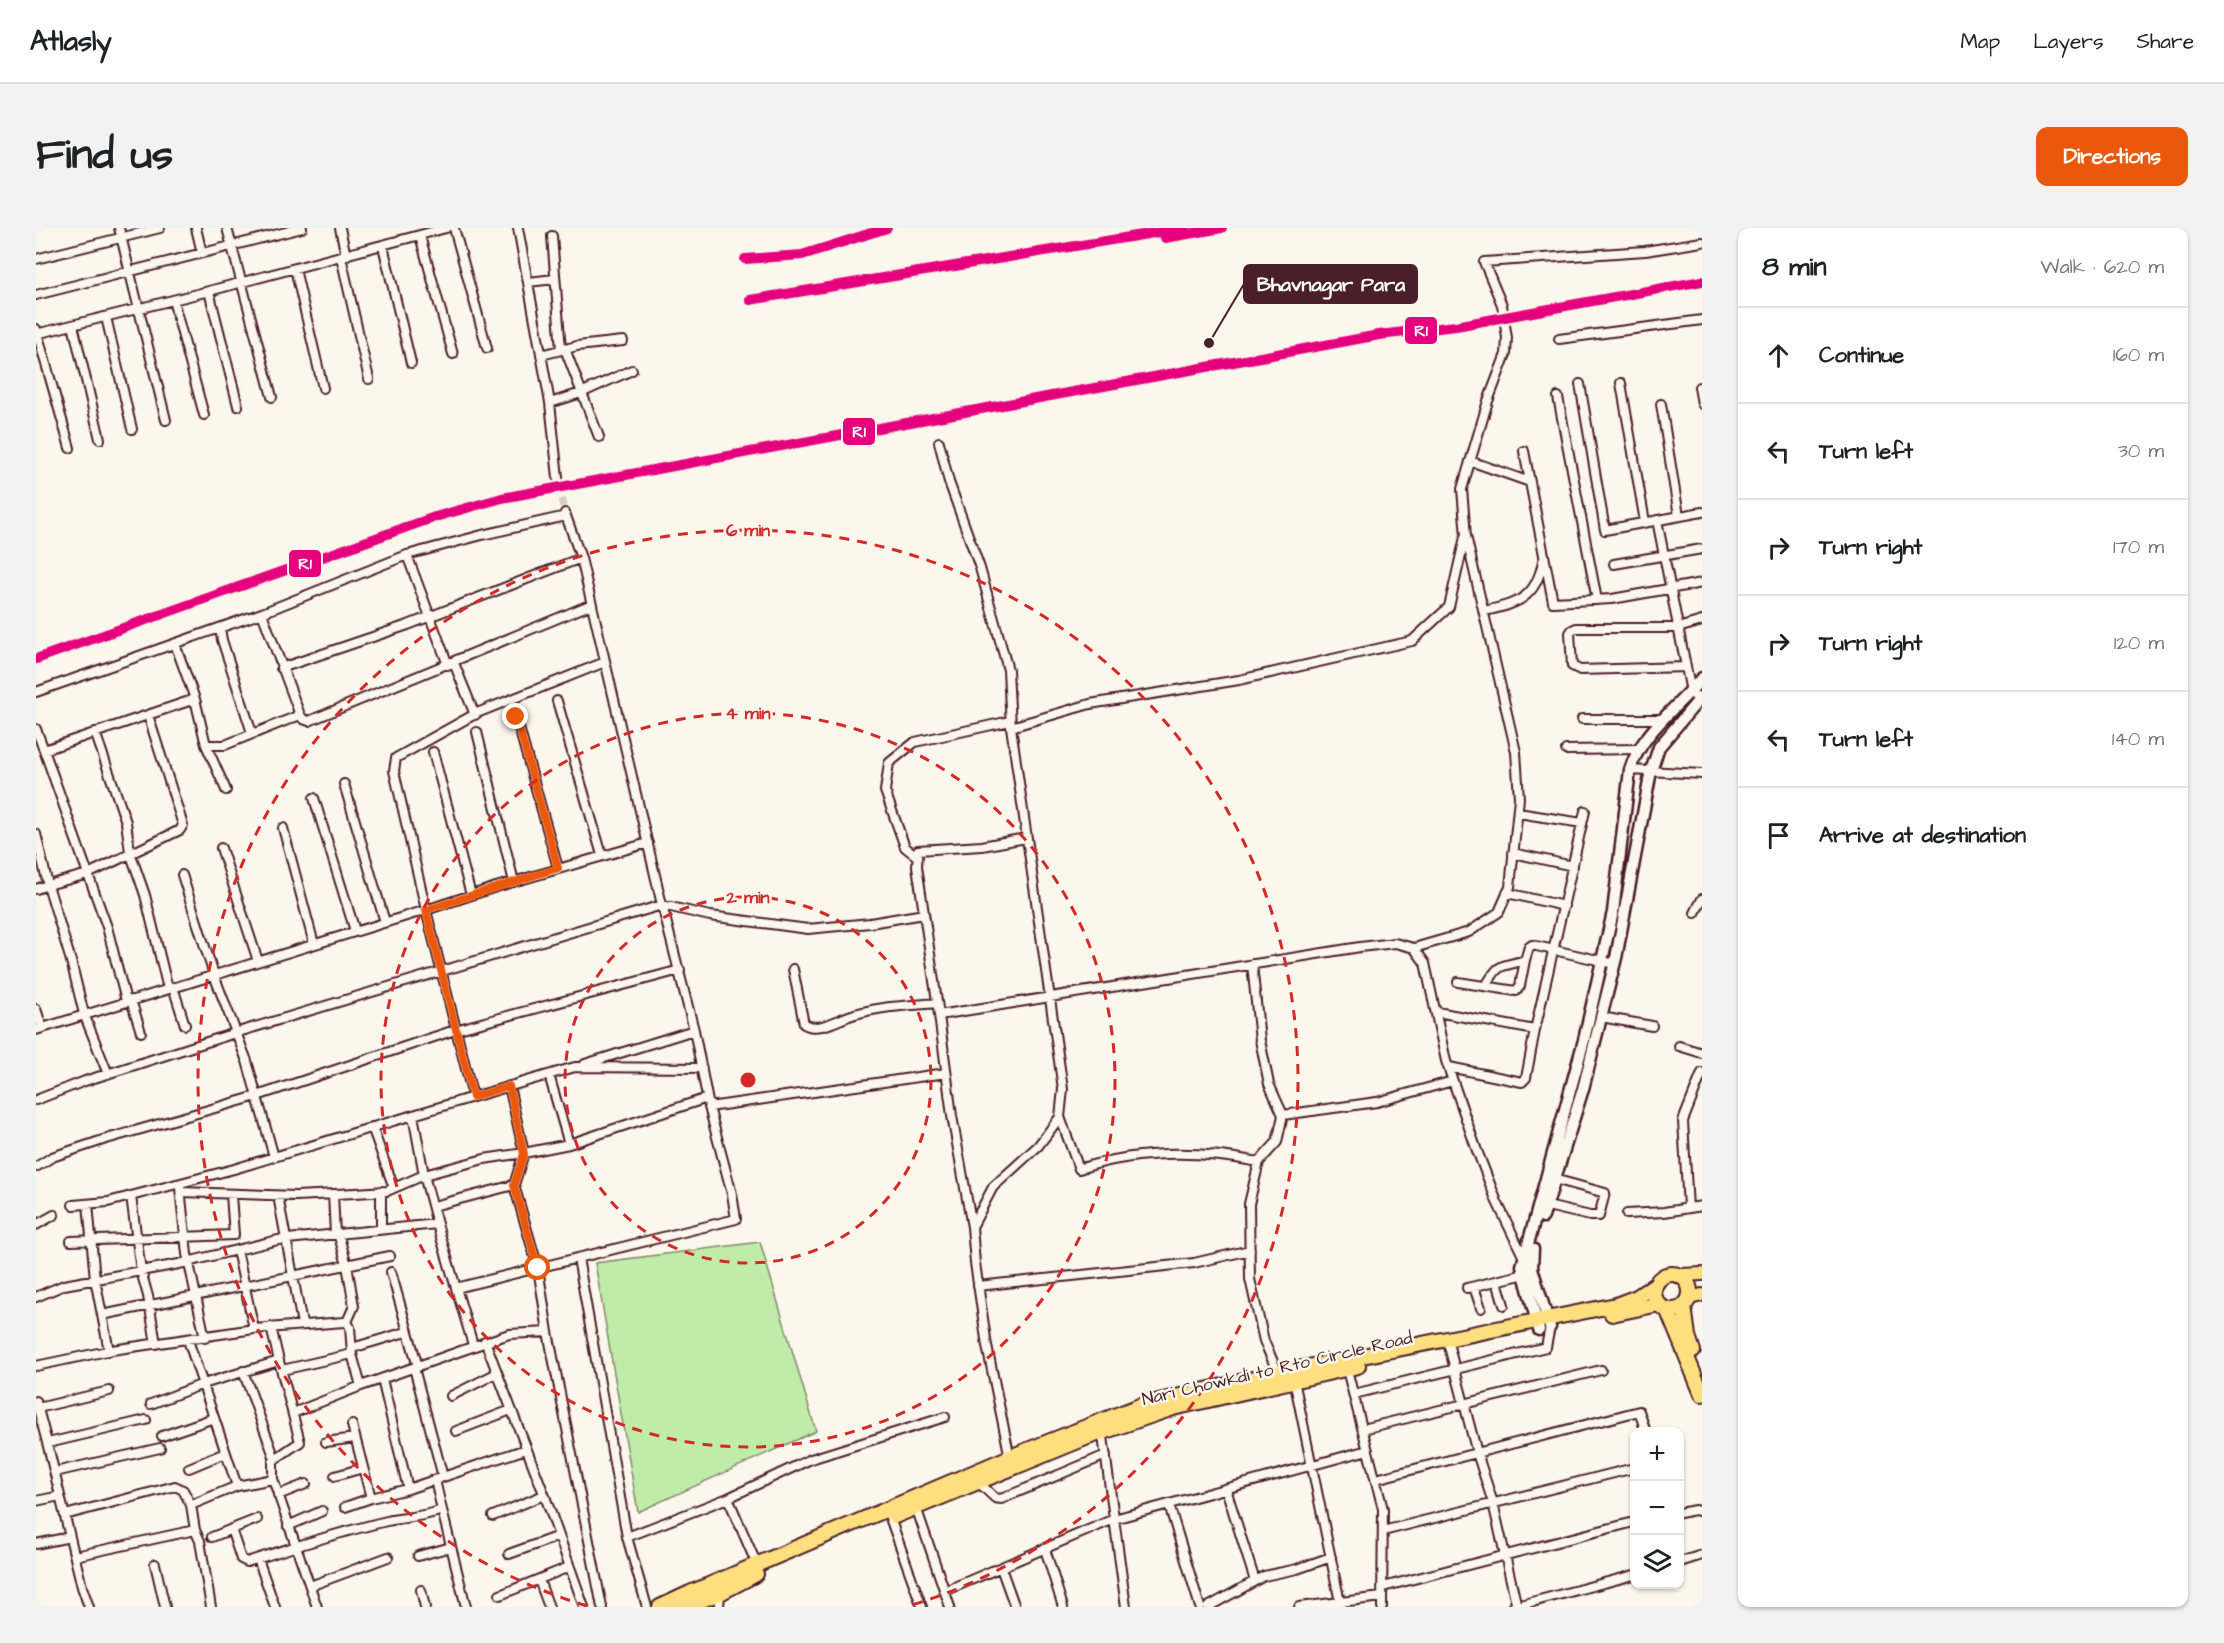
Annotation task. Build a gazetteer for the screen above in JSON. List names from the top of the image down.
{
  "streets": {
    "highway": ["Nari Chowkdi to Rto Circle Road"]
  },
  "places": ["Bhavnagar Para"],
  "lines": ["transit line R1"],
  "page": {
    "header": "Atlasly",
    "nav": ["Map", "Layers", "Share"],
    "title": "Find us",
    "buttons": "Directions",
    "heading": ["8 min", "Walk · 620 m"],
    "list": [
      ["Continue", "160 m"],
      ["Turn left", "30 m"],
      ["Turn right", "170 m"],
      ["Turn right", "120 m"],
      ["Turn left", "140 m"],
      "Arrive at destination"
    ],
    "map_buttons": ["+", "−"]
  },
  "rings": ["6 min", "4 min", "2 min"]
}
